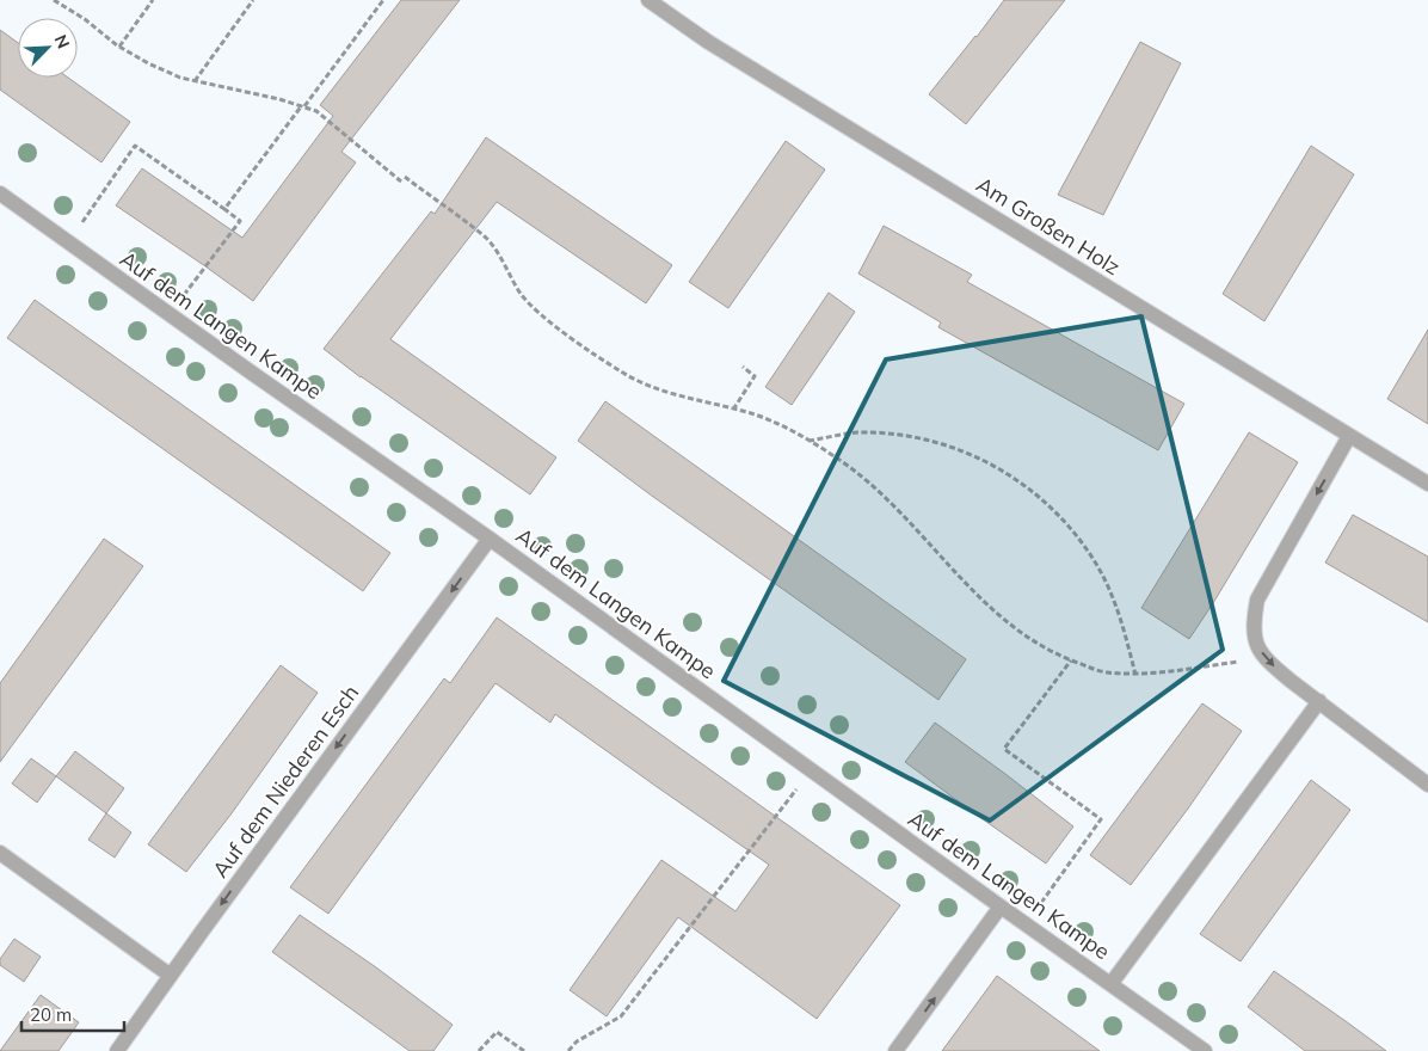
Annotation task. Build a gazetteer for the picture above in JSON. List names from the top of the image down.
{
  "streets": {
    "street": ["Am Großen Holz", "Auf dem Langen Kampe", "Auf dem Niederen Esch"]
  },
  "crossings": [
    ["Auf dem Langen Kampe", "Auf dem Niederen Esch"]
  ],
  "one_way": ["Auf dem Niederen Esch"],
  "scale_bar": "20 m",
  "north": "top right"
}
